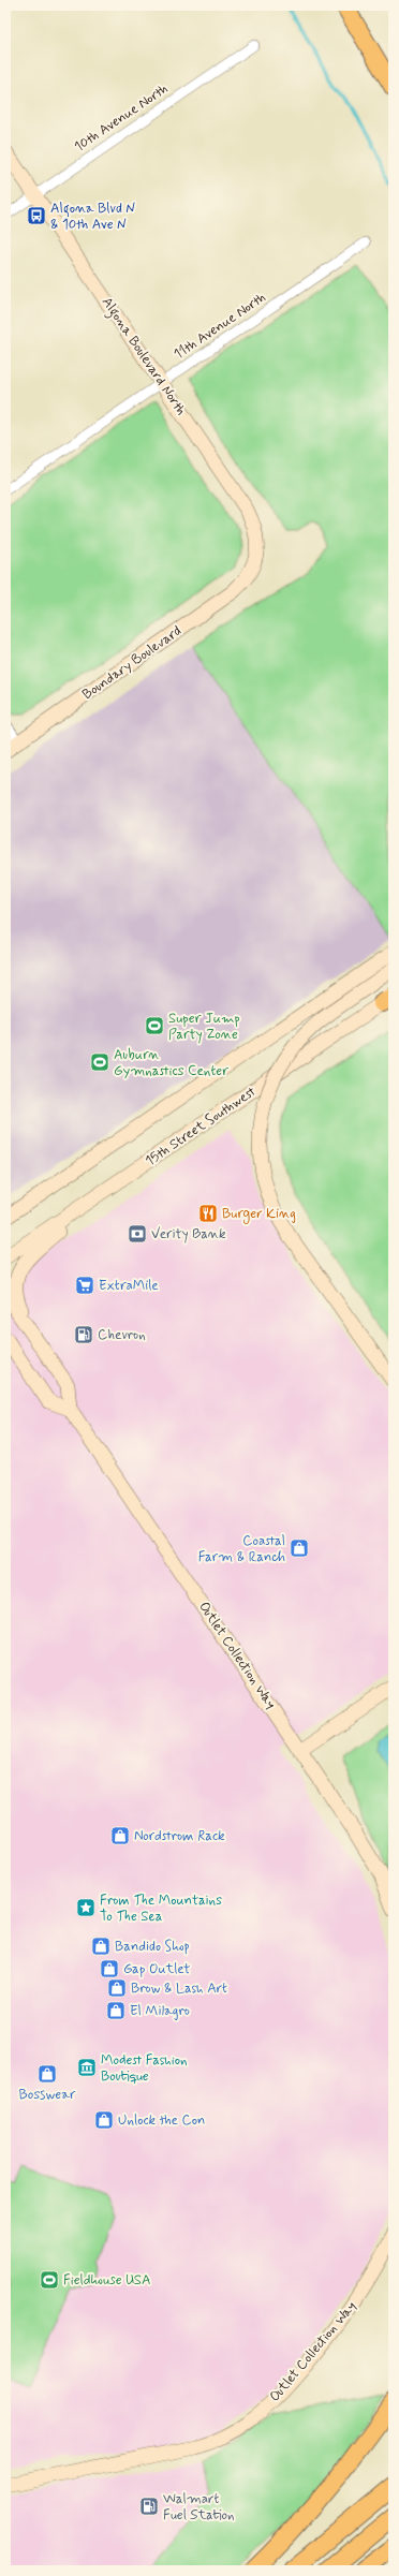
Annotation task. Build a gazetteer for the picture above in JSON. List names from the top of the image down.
{
  "streets": {
    "street": [
      "10th Avenue North",
      "11th Avenue North",
      "Algona Boulevard North",
      "Boundary Boulevard",
      "15th Street Southwest",
      "Outlet Collection Way"
    ]
  },
  "crossings": [
    ["10th Avenue North", "Algona Boulevard North"],
    ["11th Avenue North", "Algona Boulevard North"],
    ["Algona Boulevard North", "Boundary Boulevard"]
  ],
  "places": {
    "bus stop": ["Algona Blvd N & 10th Ave N"],
    "sports": ["Super Jump Party Zone", "Auburn Gymnastics Center", "Fieldhouse USA"],
    "restaurant": ["Burger King"],
    "bank": ["Verity Bank"],
    "supermarket": ["ExtraMile"],
    "fuel station": ["Chevron", "Walmart Fuel Station"],
    "shop": [
      "Coastal Farm & Ranch",
      "Nordstrom Rack",
      "Bandido Shop",
      "Gap Outlet",
      "Brow & Lash Art",
      "El Milagro",
      "Bosswear",
      "Unlock the Con"
    ],
    "place": ["From The Mountains To The Sea"],
    "museum": ["Modest Fashion Boutique"]
  }
}
